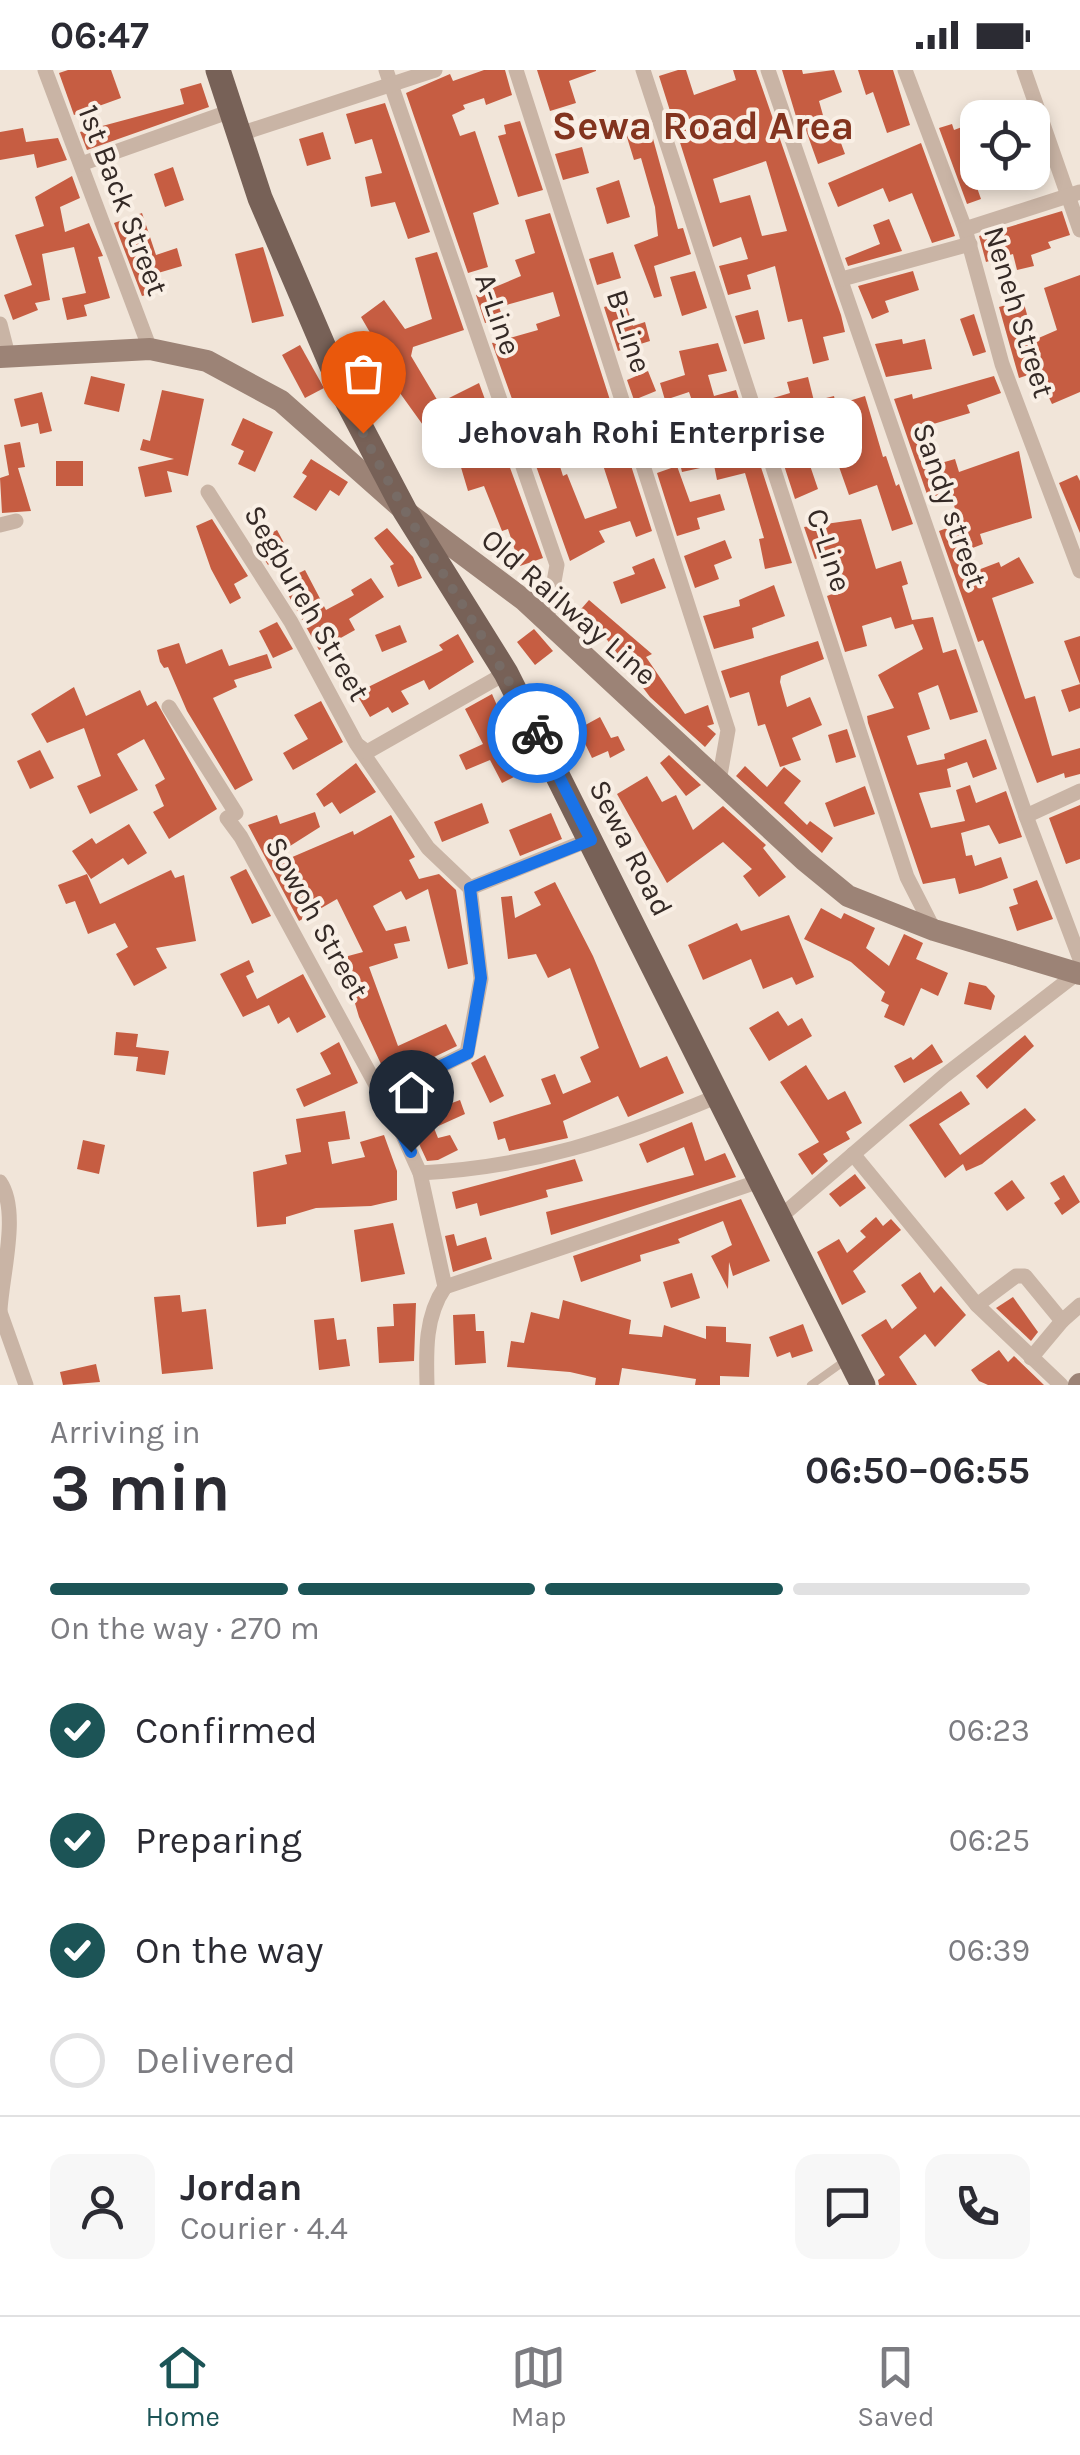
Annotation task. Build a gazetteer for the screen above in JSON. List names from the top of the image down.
{
  "streets": {
    "main road": ["Sewa Road"],
    "street": [
      "1st Back Street",
      "Neneh Street",
      "A-Line",
      "B-Line",
      "Sandy street",
      "C-Line",
      "Segbureh Street",
      "Old Railway Line",
      "Sowoh Street"
    ]
  },
  "crossings": [
    ["1st Back Street", "Old Railway Line"],
    ["A-Line", "Old Railway Line"],
    ["B-Line", "Old Railway Line"],
    ["Sandy street", "Old Railway Line"],
    ["C-Line", "Old Railway Line"],
    ["Old Railway Line", "Sewa Road"]
  ],
  "districts": ["Sewa Road Area"],
  "places": ["Jehovah Rohi Enterprise"],
  "page": {
    "status": "06:47",
    "bubble": "Jehovah Rohi Enterprise",
    "heading": ["3 min", "Arriving in", "06:50–06:55"],
    "panel": ["Jordan", "Courier · 4.4"],
    "bar": "On the way · 270 m",
    "list": [
      ["Confirmed", "06:23"],
      ["Preparing", "06:25"],
      ["On the way", "06:39"],
      "Delivered"
    ],
    "tabs": ["Home", "Map", "Saved"]
  }
}
